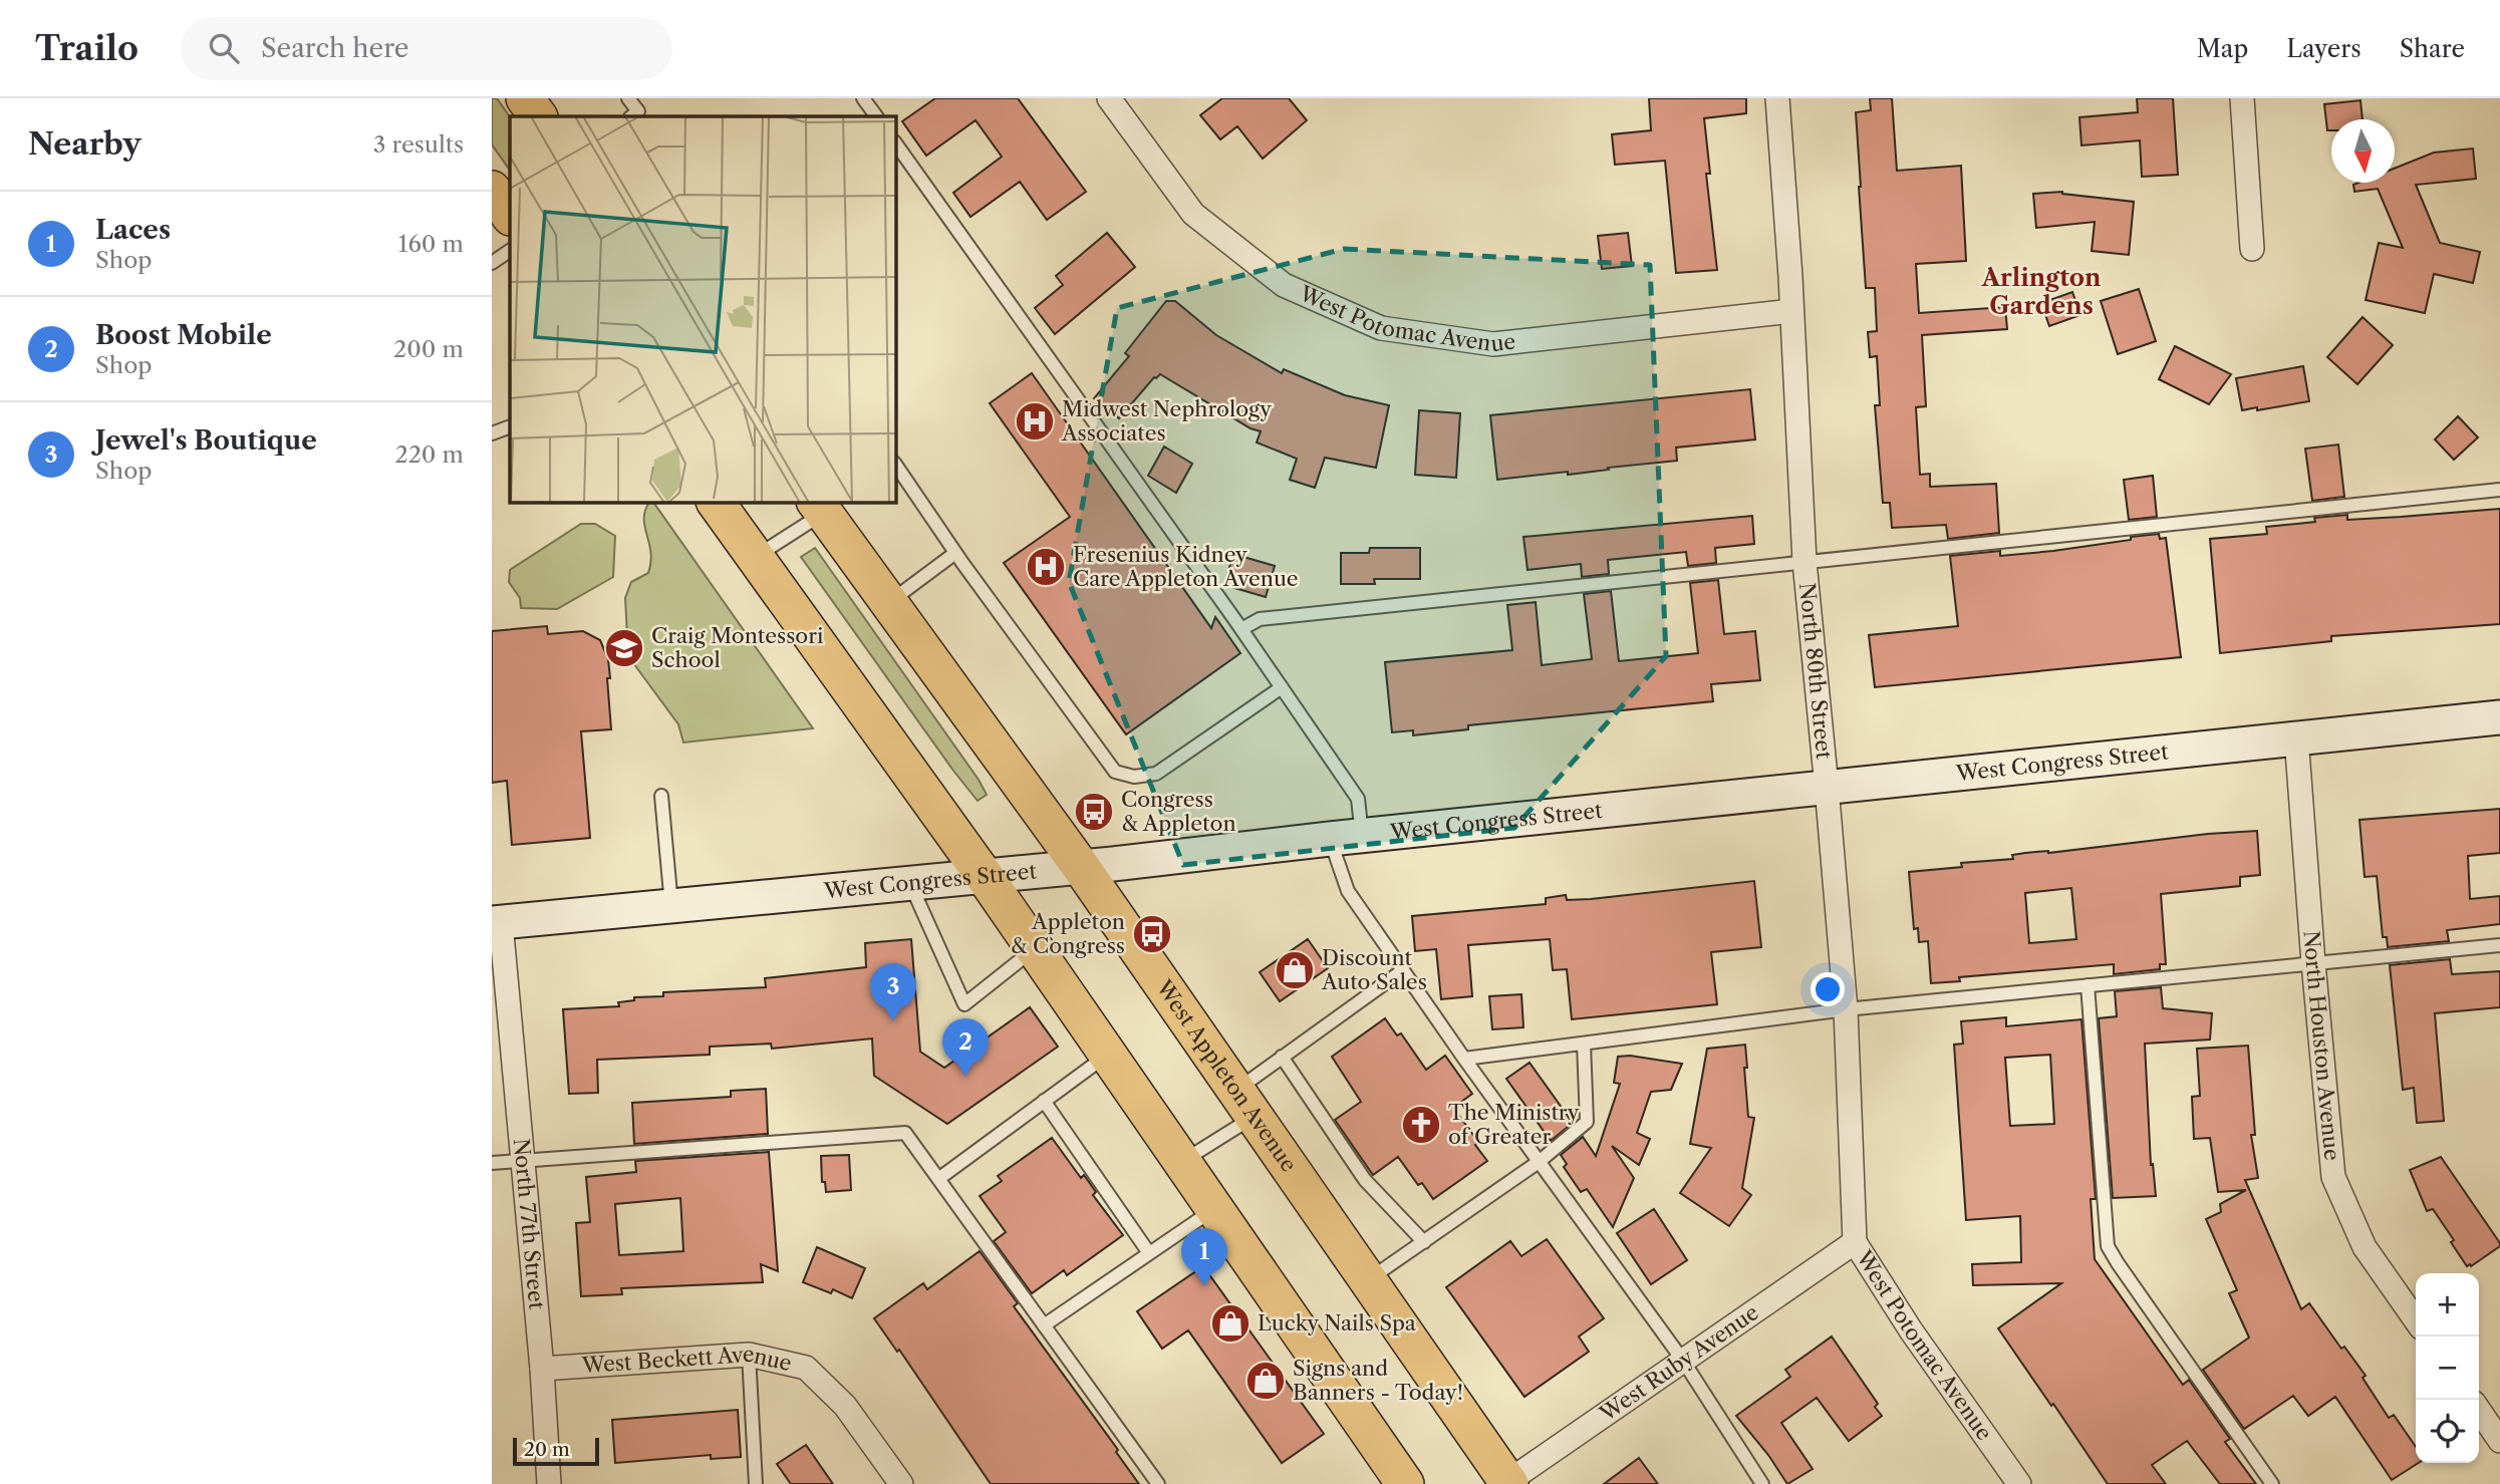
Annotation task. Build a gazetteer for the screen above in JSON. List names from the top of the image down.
{
  "streets": {
    "main road": ["West Appleton Avenue"],
    "street": [
      "West Potomac Avenue",
      "North 80th Street",
      "West Congress Street",
      "North Houston Avenue",
      "North 77th Street",
      "West Ruby Avenue",
      "West Beckett Avenue"
    ]
  },
  "crossings": [
    ["West Potomac Avenue", "North 80th Street"],
    ["West Potomac Avenue", "West Ruby Avenue"],
    ["North 80th Street", "West Congress Street"],
    ["North 80th Street", "West Ruby Avenue"],
    ["West Congress Street", "North Houston Avenue"],
    ["West Congress Street", "West Appleton Avenue"],
    ["West Congress Street", "North 77th Street"],
    ["West Appleton Avenue", "West Ruby Avenue"],
    ["North 77th Street", "West Beckett Avenue"]
  ],
  "districts": ["Arlington Gardens"],
  "places": {
    "hospital": ["Midwest Nephrology Associates", "Fresenius Kidney Care Appleton Avenue"],
    "school or university": ["Craig Montessori School"],
    "bus stop": ["Congress & Appleton", "Appleton & Congress"],
    "shop": ["Discount Auto Sales", "Lucky Nails Spa", "Signs and Banners - Today!"],
    "church": ["The Ministry of Greater"]
  },
  "scale_bar": "20 m",
  "north": "bottom",
  "page": {
    "header": "Trailo",
    "search": "Search here",
    "nav": ["Map", "Layers", "Share"],
    "heading": ["Nearby", "3 results"],
    "list": [
      {
        "mark": "1",
        "name": "Laces",
        "note": "Shop",
        "value": "160 m"
      },
      {
        "mark": "2",
        "name": "Boost Mobile",
        "note": "Shop",
        "value": "200 m"
      },
      {
        "mark": "3",
        "name": "Jewel's Boutique",
        "note": "Shop",
        "value": "220 m"
      }
    ],
    "pins": ["3", "2", "1"],
    "map_buttons": ["+", "−"],
    "scale": "20 m"
  }
}
